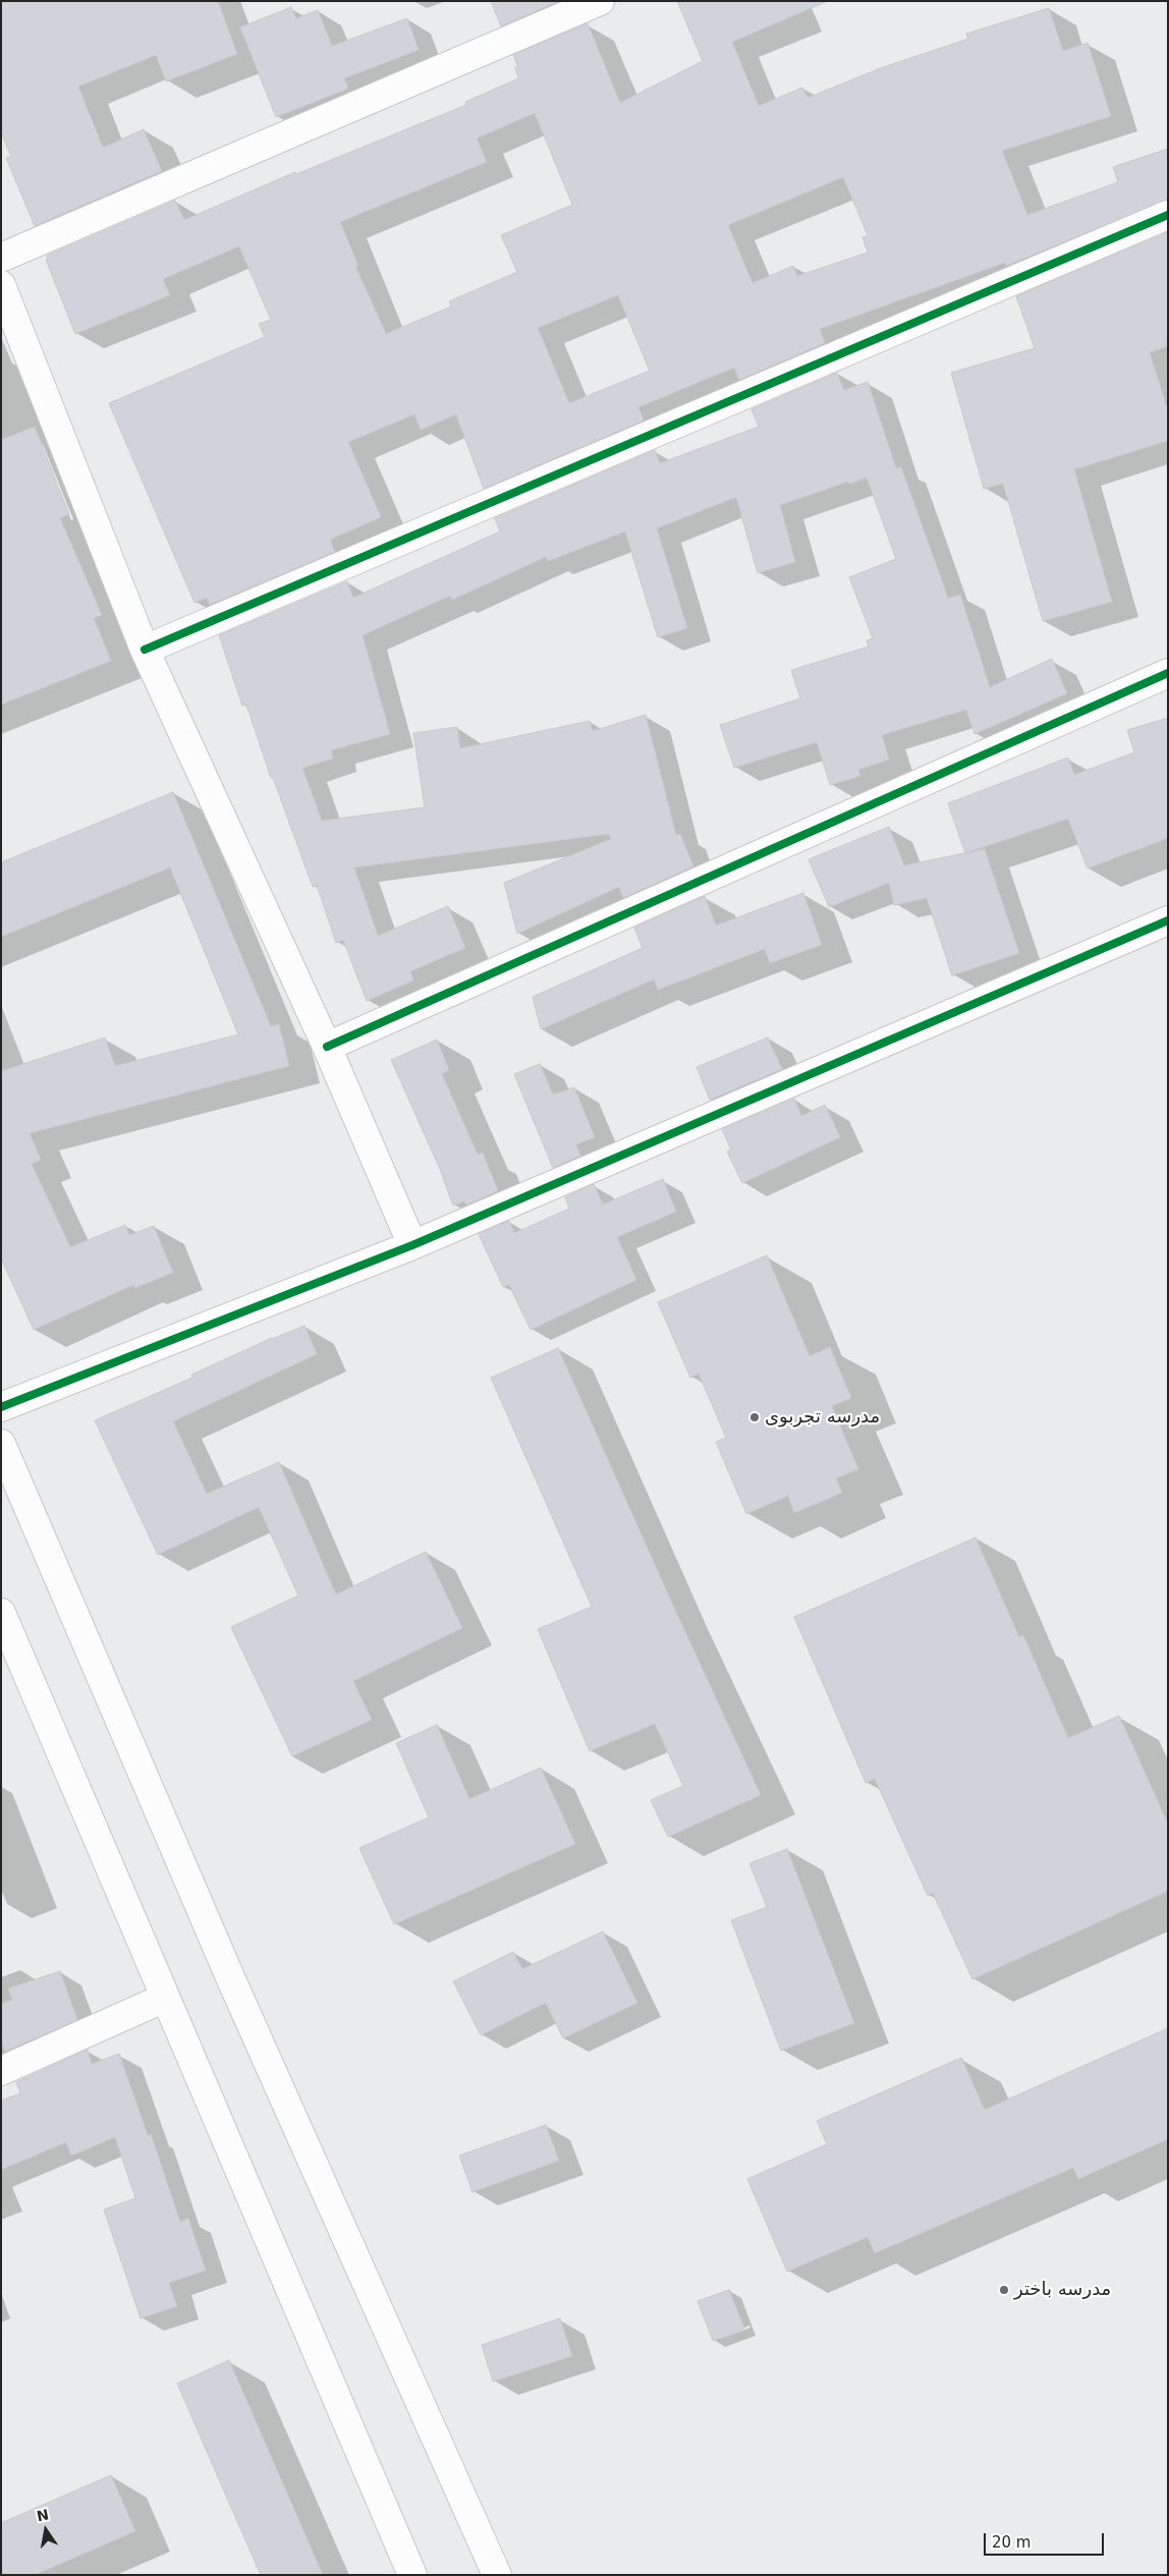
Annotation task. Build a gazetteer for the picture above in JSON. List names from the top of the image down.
{
  "places": ["مدرسه تجربوى", "مدرسه باختر"],
  "scale_bar": "20 m",
  "north": "top"
}
